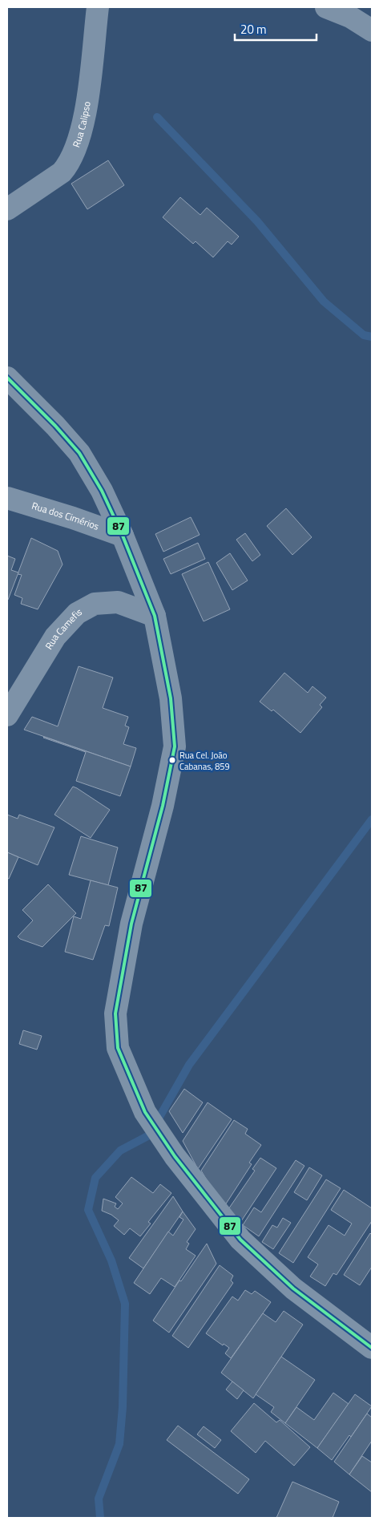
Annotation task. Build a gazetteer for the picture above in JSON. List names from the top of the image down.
{
  "streets": {
    "street": ["Rua Calipso", "Rua dos Cimérios", "Rua Camefis"]
  },
  "places": ["Rua Cel. João Cabanas, 859"],
  "lines": ["transit line 87"],
  "scale_bar": "20 m"
}
